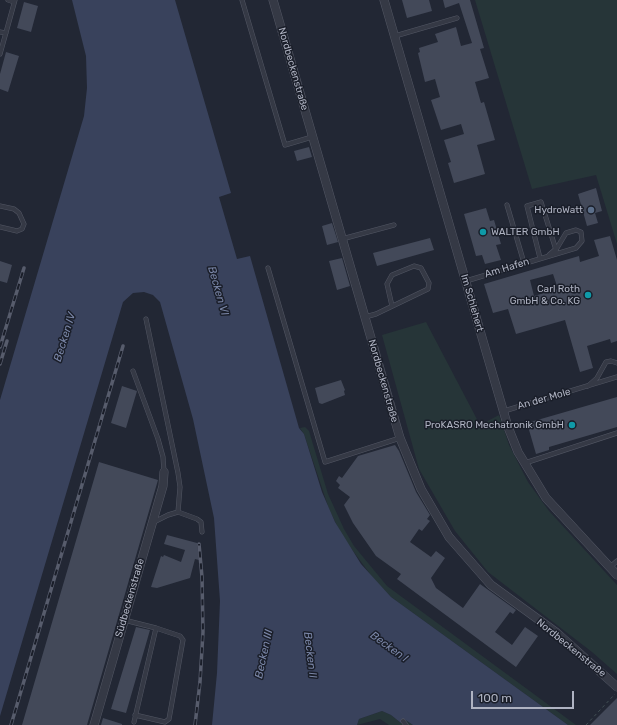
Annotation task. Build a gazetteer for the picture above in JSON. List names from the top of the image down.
{
  "streets": {
    "street": ["Nordbeckenstraße", "Im Schlehert", "Südbeckenstraße"],
    "lane": ["Am Hafen", "An der Mole"]
  },
  "crossings": [
    ["Am Hafen", "Im Schlehert"],
    ["Im Schlehert", "An der Mole"]
  ],
  "water": [
    "Becken VI",
    "Becken IV",
    "Becken I",
    "Becken III",
    "Becken II"
  ],
  "places": [
    "HydroWatt",
    "WALTER GmbH",
    "Carl Roth GmbH & Co. KG",
    "ProKASRO Mechatronik GmbH"
  ],
  "scale_bar": "100 m"
}
